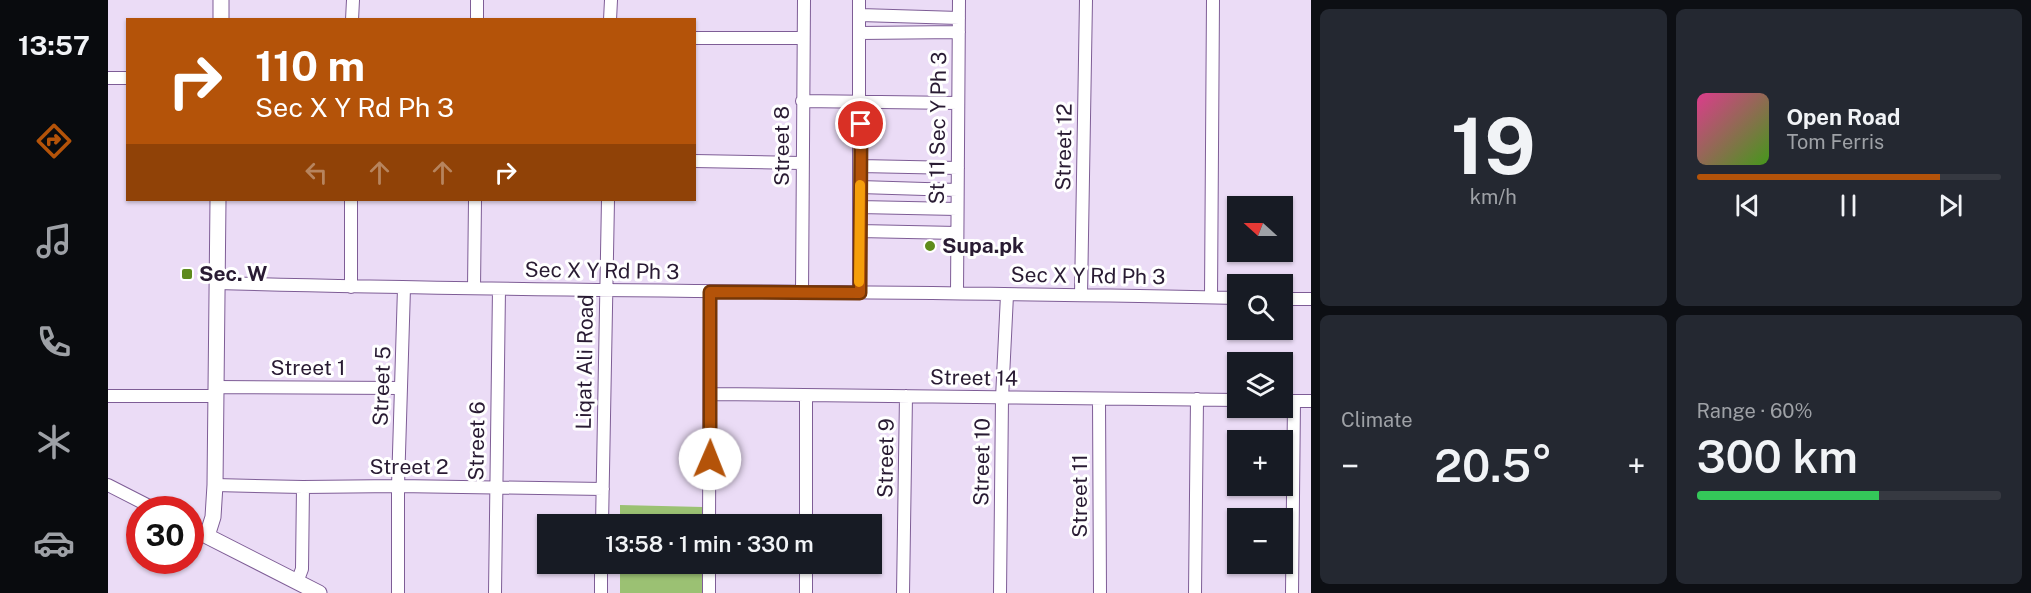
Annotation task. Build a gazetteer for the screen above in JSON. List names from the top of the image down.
{
  "streets": {
    "street": [
      "St 11 Sec Y Ph 3",
      "Street 8",
      "Street 12",
      "Sec X Y Rd Ph 3",
      "Liqat Ali Road",
      "Street 1",
      "Street 14",
      "Street 5",
      "Street 6",
      "Street 9",
      "Street 10",
      "Street 2",
      "Street 11"
    ]
  },
  "crossings": [
    ["St 11 Sec Y Ph 3", "Sec X Y Rd Ph 3"],
    ["Street 8", "Sec X Y Rd Ph 3"],
    ["Street 12", "Sec X Y Rd Ph 3"],
    ["Sec X Y Rd Ph 3", "Liqat Ali Road"],
    ["Sec X Y Rd Ph 3", "Street 5"],
    ["Sec X Y Rd Ph 3", "Street 6"],
    ["Sec X Y Rd Ph 3", "Street 10"],
    ["Liqat Ali Road", "Street 2"],
    ["Street 1", "Street 5"],
    ["Street 14", "Street 9"],
    ["Street 14", "Street 10"],
    ["Street 14", "Street 11"],
    ["Street 5", "Street 2"],
    ["Street 6", "Street 2"]
  ],
  "places": {
    "other": ["Supa.pk"],
    "transit": ["Sec. W"]
  },
  "north": "left",
  "page": {
    "tabs": "13:57",
    "tile": [
      ["19", "km/h"],
      "Climate",
      ["Range · 60%", "300 km"]
    ],
    "turn": ["110 m", "Sec X Y Rd Ph 3"],
    "song": ["Open Road", "Tom Ferris"],
    "map_buttons": ["+", "−"],
    "heat": ["−", "20.5°", "+"],
    "limit": "30",
    "trip": "13:58 · 1 min · 330 m"
  }
}
